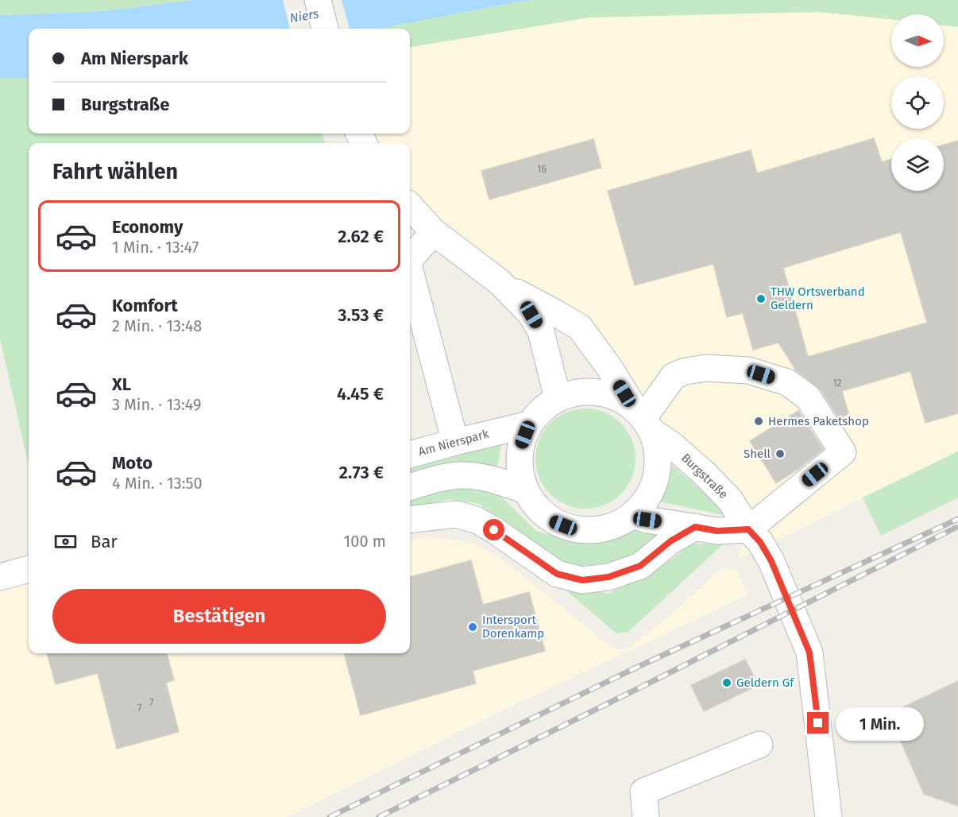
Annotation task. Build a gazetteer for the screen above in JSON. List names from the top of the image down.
{
  "streets": {
    "street": ["Am Nierspark", "Burgstraße"]
  },
  "crossings": [
    ["Am Nierspark", "Burgstraße"]
  ],
  "water": ["Niers"],
  "places": [
    "THW Ortsverband Geldern",
    "Hermes Paketshop",
    "Shell",
    "Intersport Dorenkamp",
    "Geldern Gf"
  ],
  "house_numbers": [
    "16",
    "12",
    "7",
    "7"
  ],
  "north": "right",
  "page": {
    "banner": ["Am Nierspark", "Burgstraße"],
    "heading": "Fahrt wählen",
    "list": [
      {
        "name": "Economy",
        "note": "1 Min. · 13:47",
        "value": "2.62 €"
      },
      {
        "name": "Komfort",
        "note": "2 Min. · 13:48",
        "value": "3.53 €"
      },
      {
        "name": "XL",
        "note": "3 Min. · 13:49",
        "value": "4.45 €"
      },
      {
        "name": "Moto",
        "note": "4 Min. · 13:50",
        "value": "2.73 €"
      }
    ],
    "pay": ["Bar", "100 m"],
    "buttons": "Bestätigen",
    "bubble": "1 Min."
  }
}
